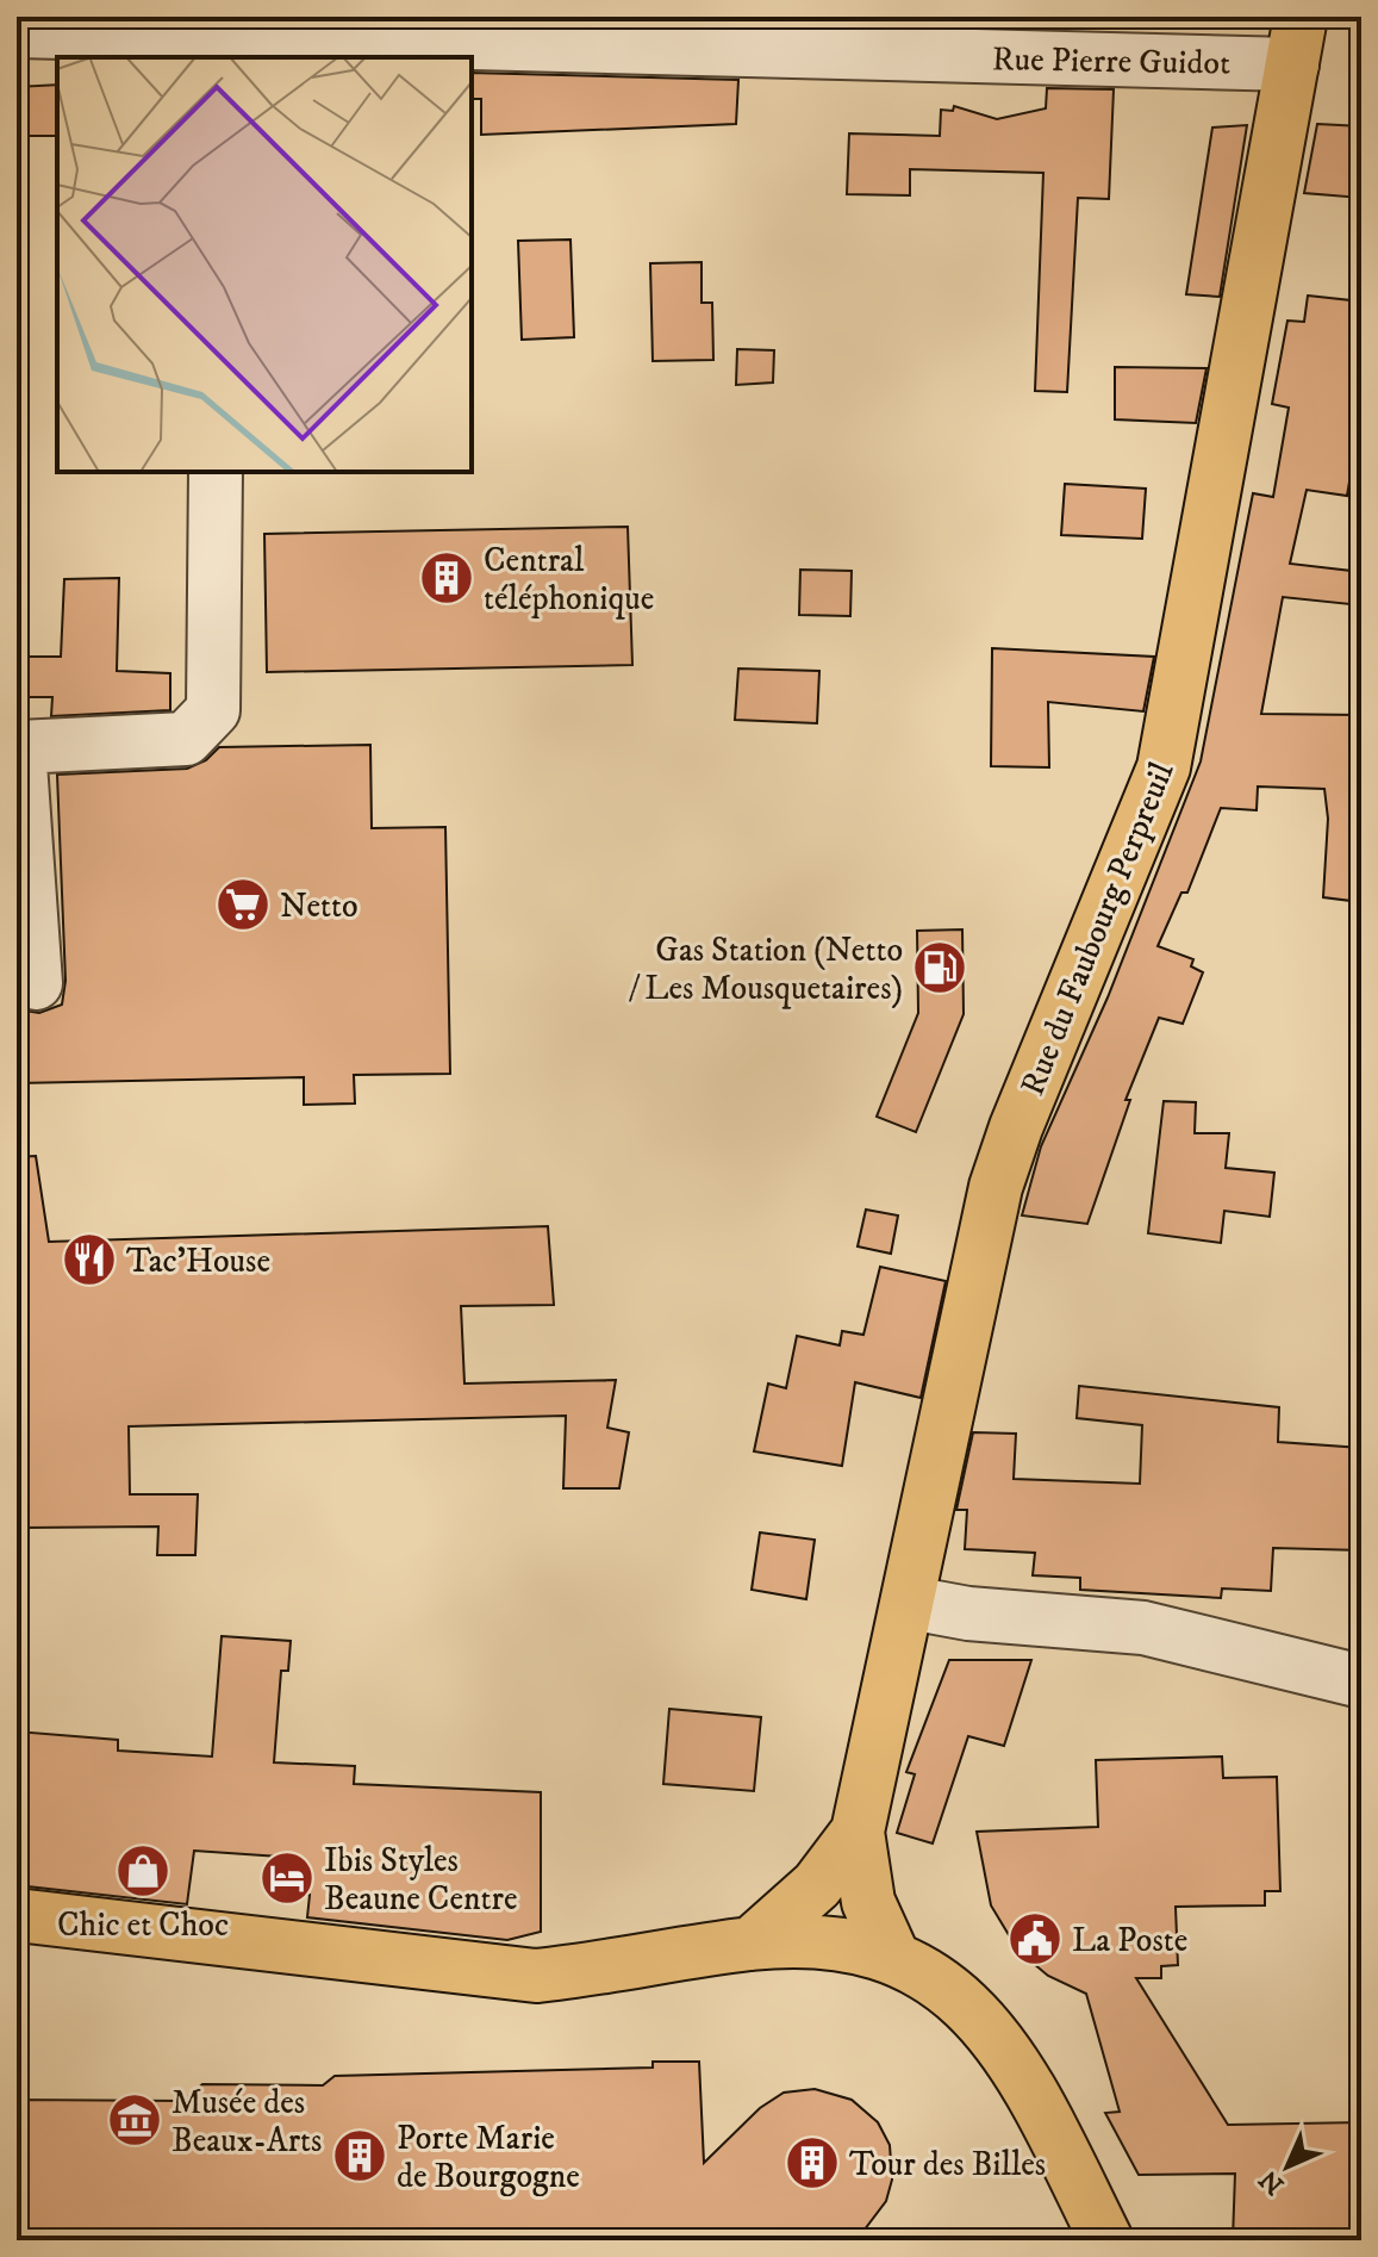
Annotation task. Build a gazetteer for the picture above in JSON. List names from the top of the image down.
{
  "streets": {
    "main road": ["Rue du Faubourg Perpreuil"],
    "street": ["Rue Pierre Guidot"]
  },
  "crossings": [
    ["Rue Pierre Guidot", "Rue du Faubourg Perpreuil"]
  ],
  "places": {
    "building": ["Central téléphonique", "Porte Marie de Bourgogne", "Tour des Billes"],
    "supermarket": ["Netto"],
    "fuel station": ["Gas Station (Netto / Les Mousquetaires)"],
    "restaurant": ["Tac'House"],
    "shop": ["Chic et Choc"],
    "hotel": ["Ibis Styles Beaune Centre"],
    "public building": ["La Poste"],
    "museum": ["Musée des Beaux-Arts"]
  },
  "north": "bottom left"
}
